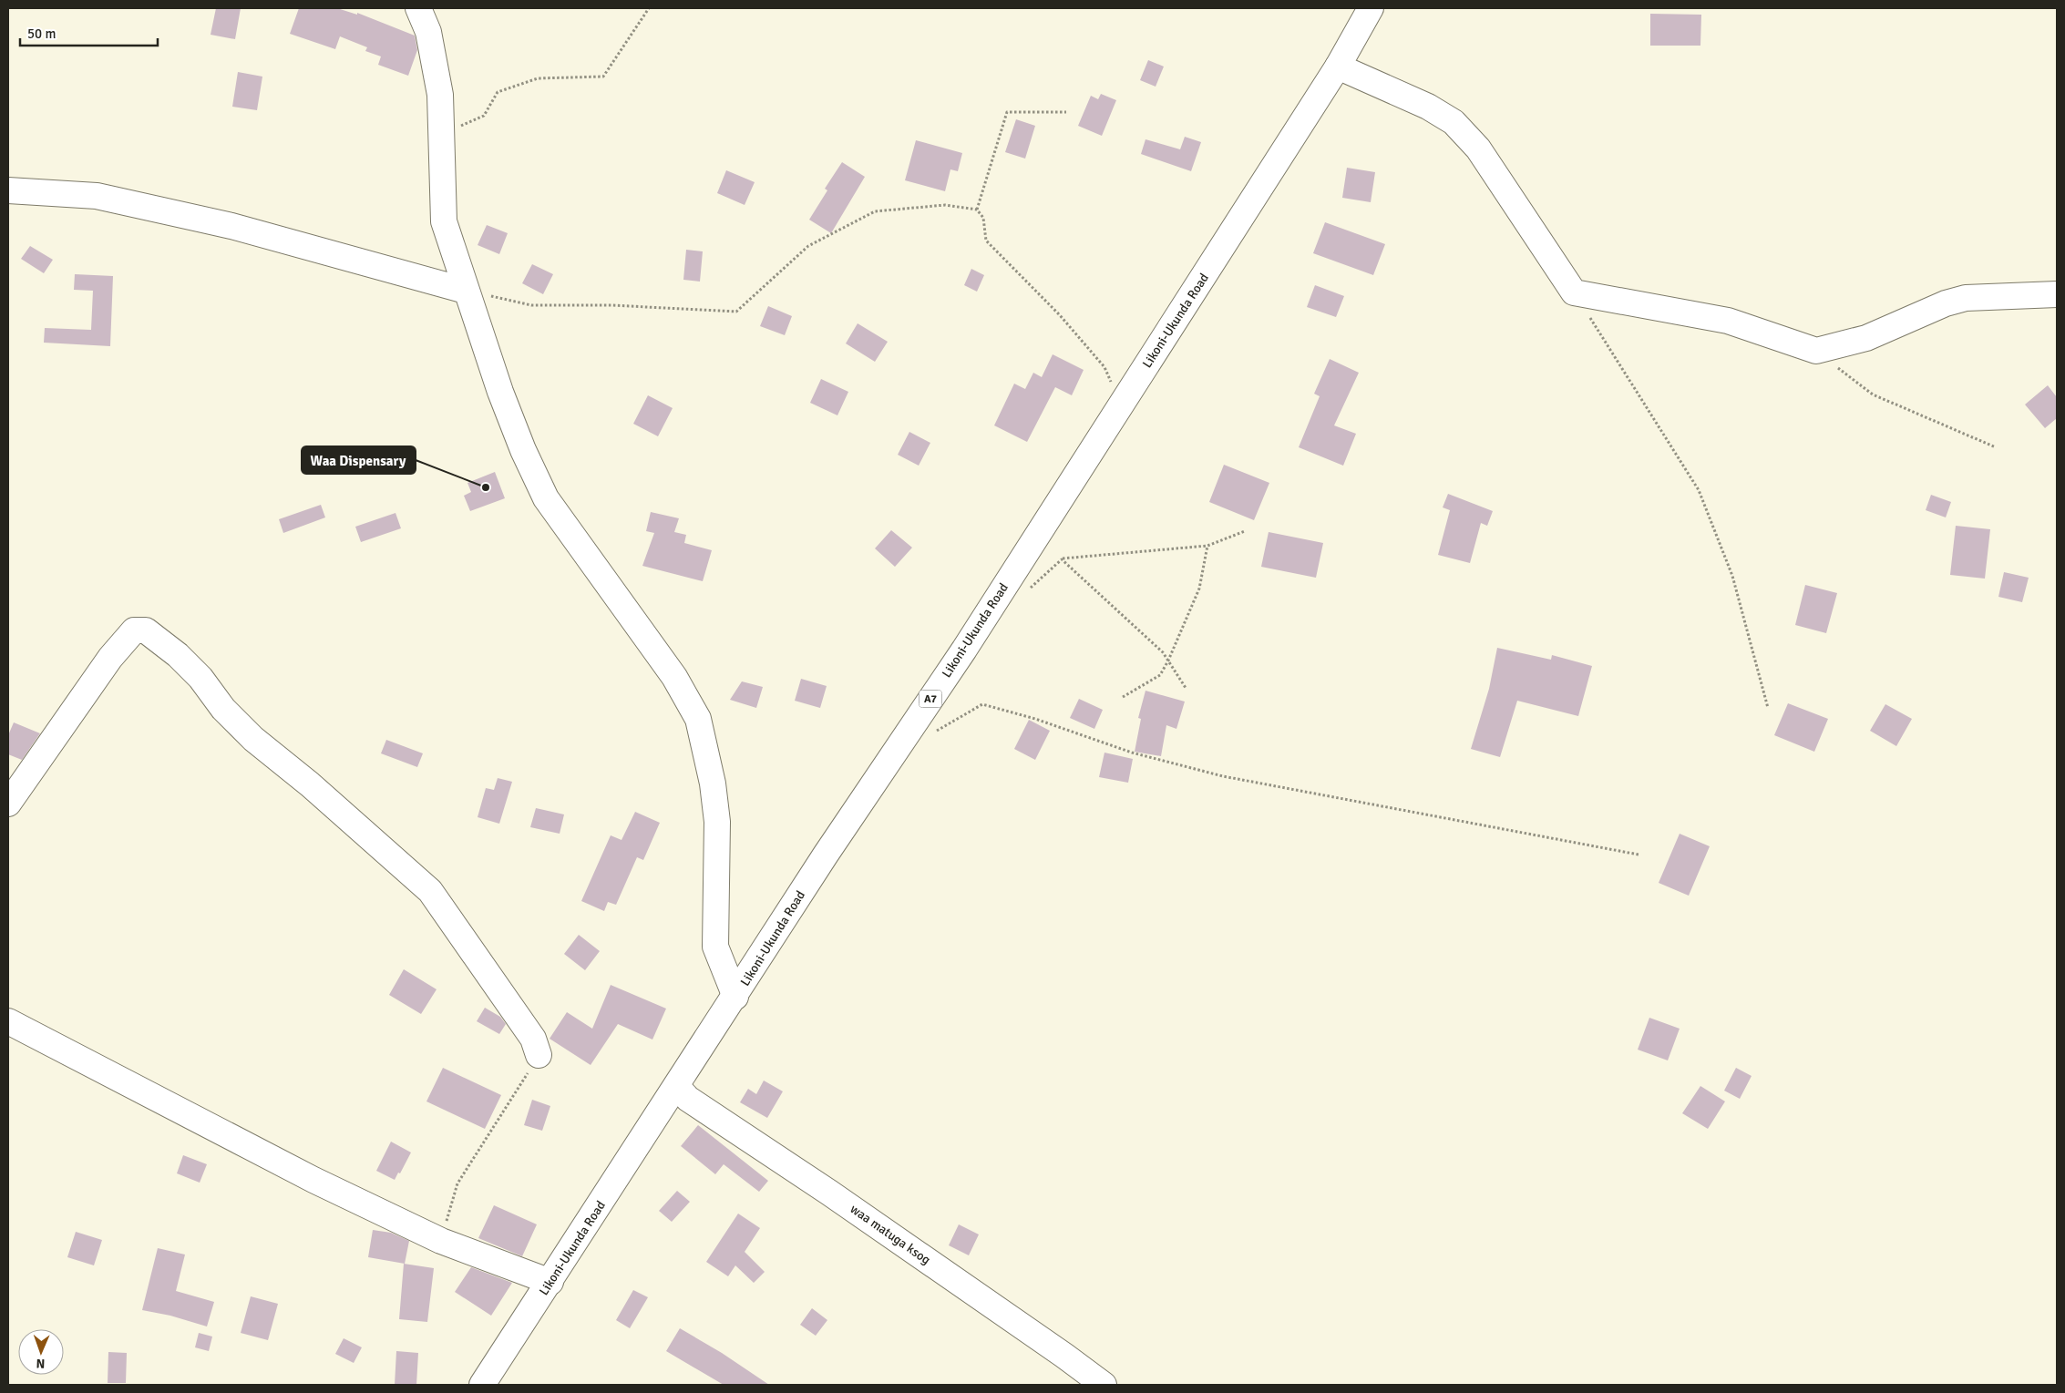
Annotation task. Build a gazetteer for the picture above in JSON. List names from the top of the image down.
{
  "streets": {
    "main road": ["Likoni-Ukunda Road", "A7", "waa matuga ksog"]
  },
  "crossings": [
    ["Likoni-Ukunda Road", "waa matuga ksog"]
  ],
  "places": ["Waa Dispensary"],
  "scale_bar": "50 m",
  "north": "bottom"
}
